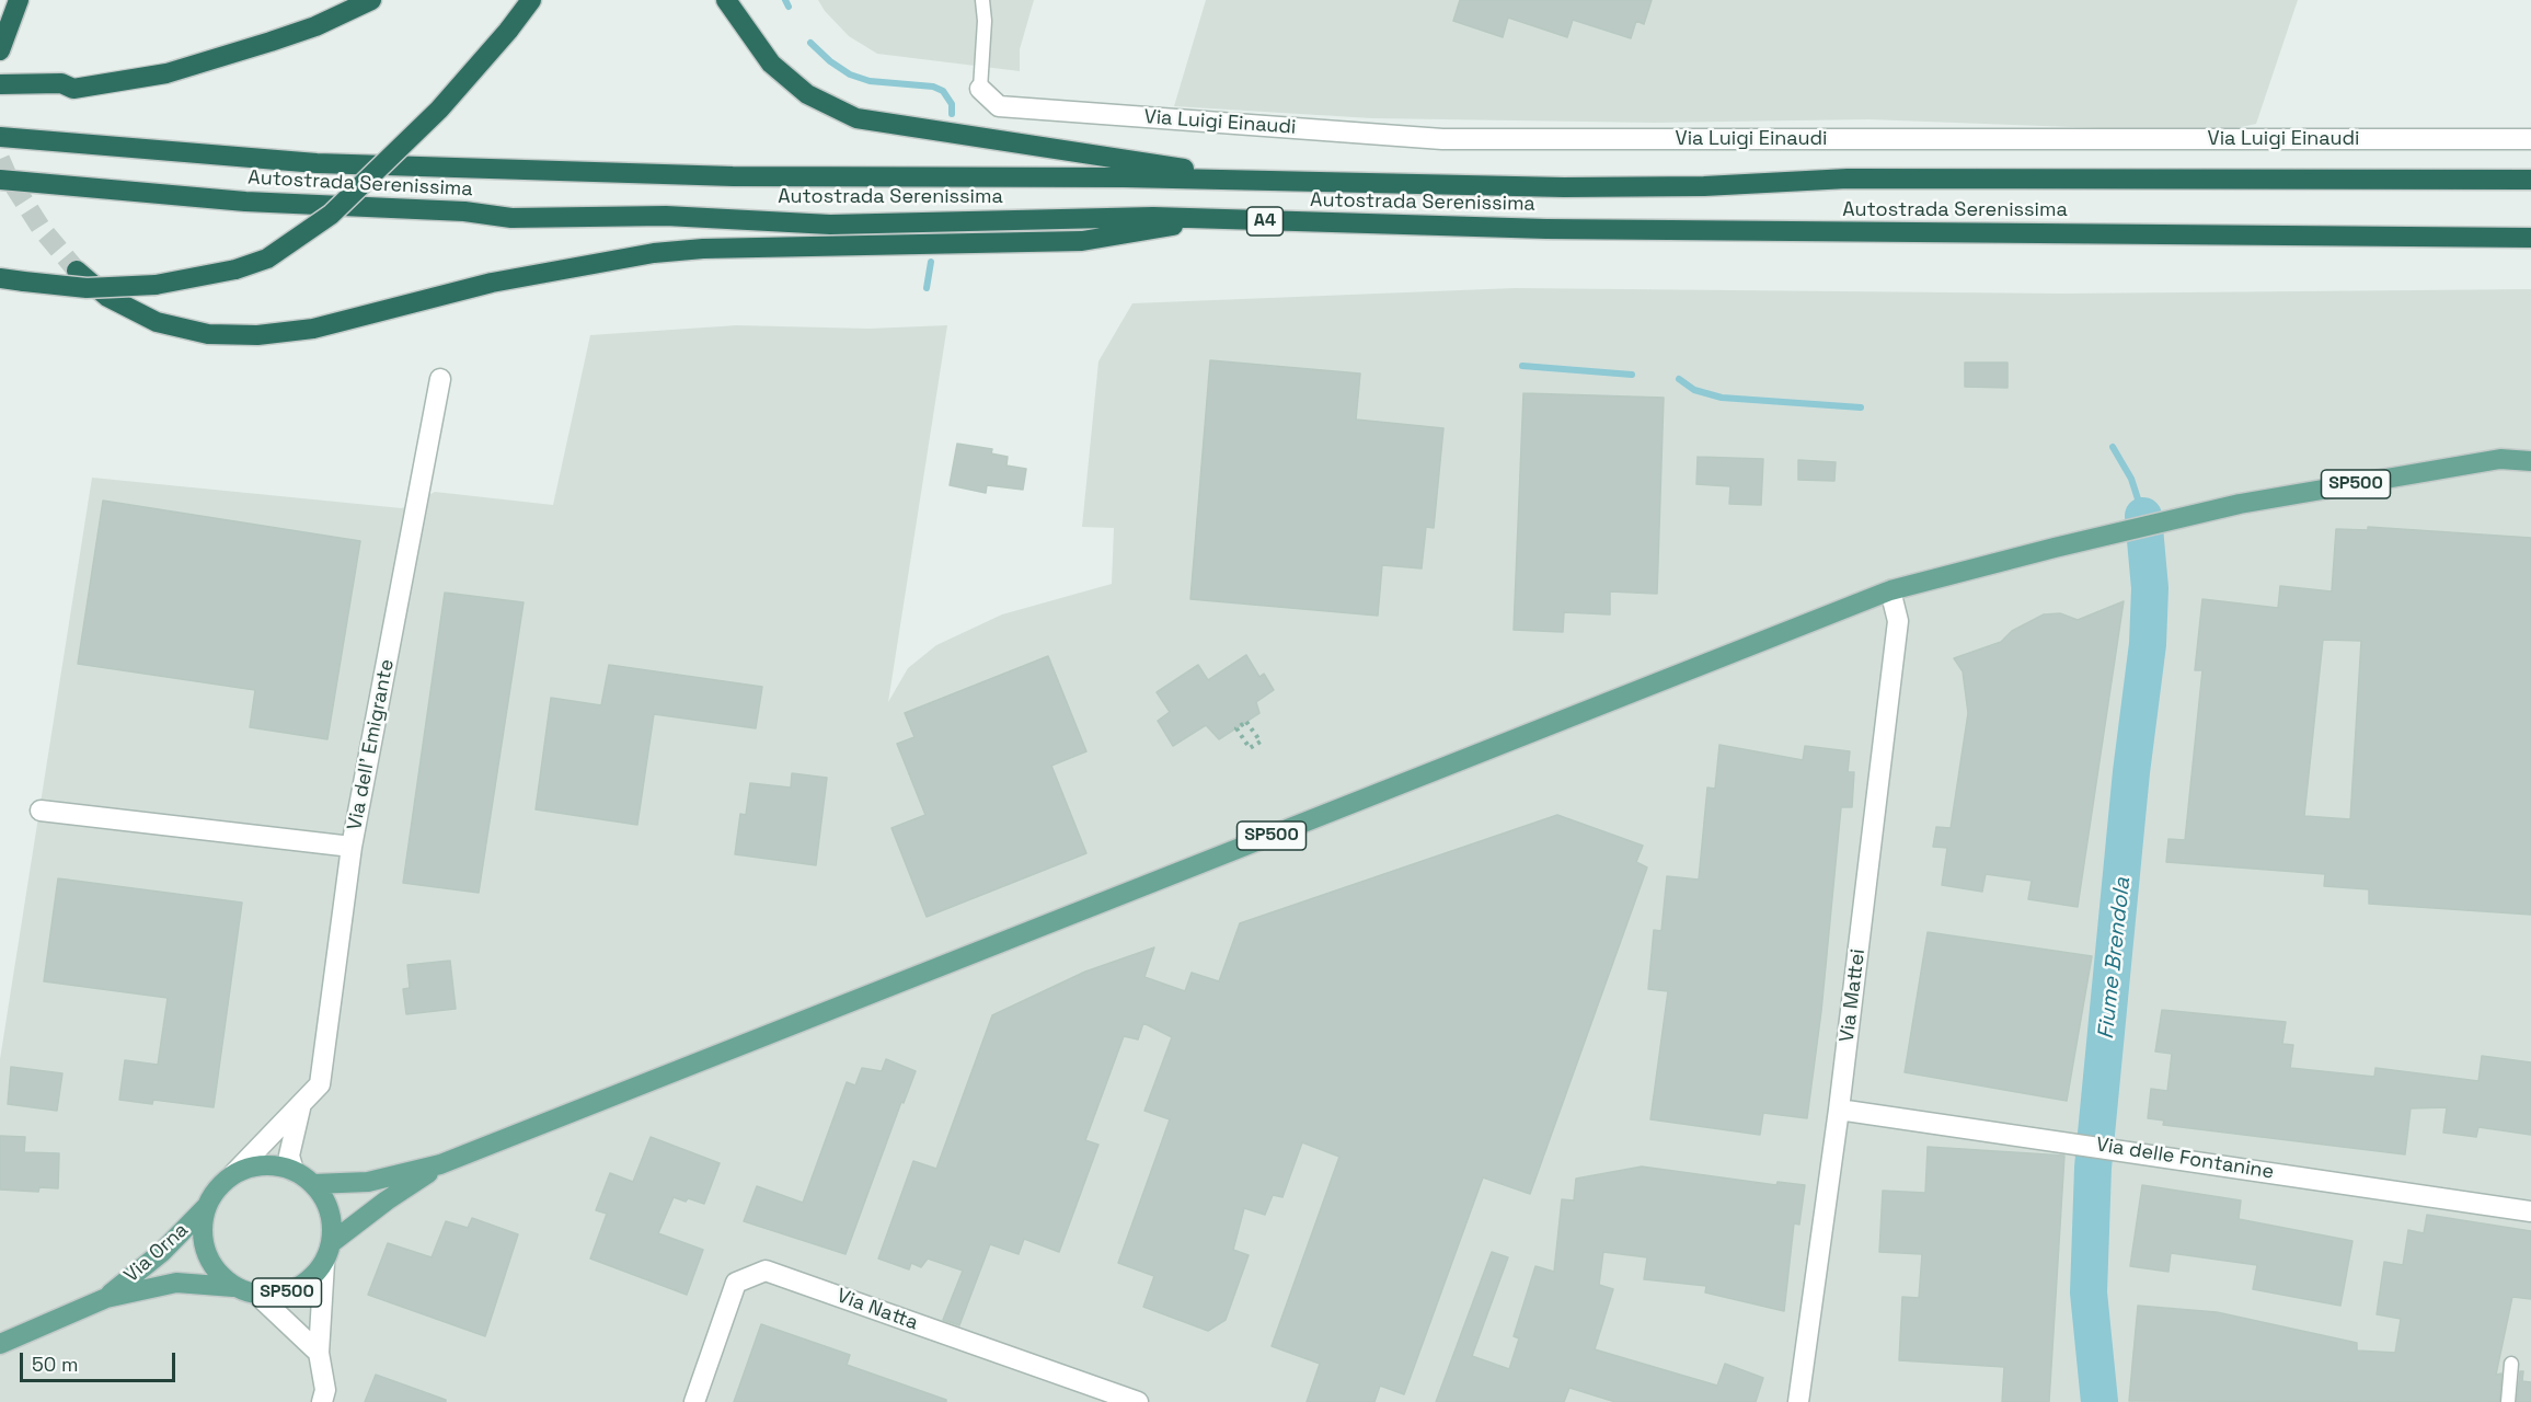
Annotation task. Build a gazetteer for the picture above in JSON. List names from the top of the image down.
{
  "streets": {
    "highway": ["Autostrada Serenissima", "A4"],
    "main road": ["SP500", "Via Orna"],
    "street": [
      "Via Luigi Einaudi",
      "Via dell' Emigrante",
      "Via Mattei",
      "Via delle Fontanine",
      "Via Natta"
    ]
  },
  "crossings": [
    ["SP500", "Via dell' Emigrante"],
    ["SP500", "Via Mattei"],
    ["SP500", "Via Orna"],
    ["Via dell' Emigrante", "Via Orna"],
    ["Via Mattei", "Via delle Fontanine"]
  ],
  "water": ["Fiume Brendola"],
  "scale_bar": "50 m"
}
